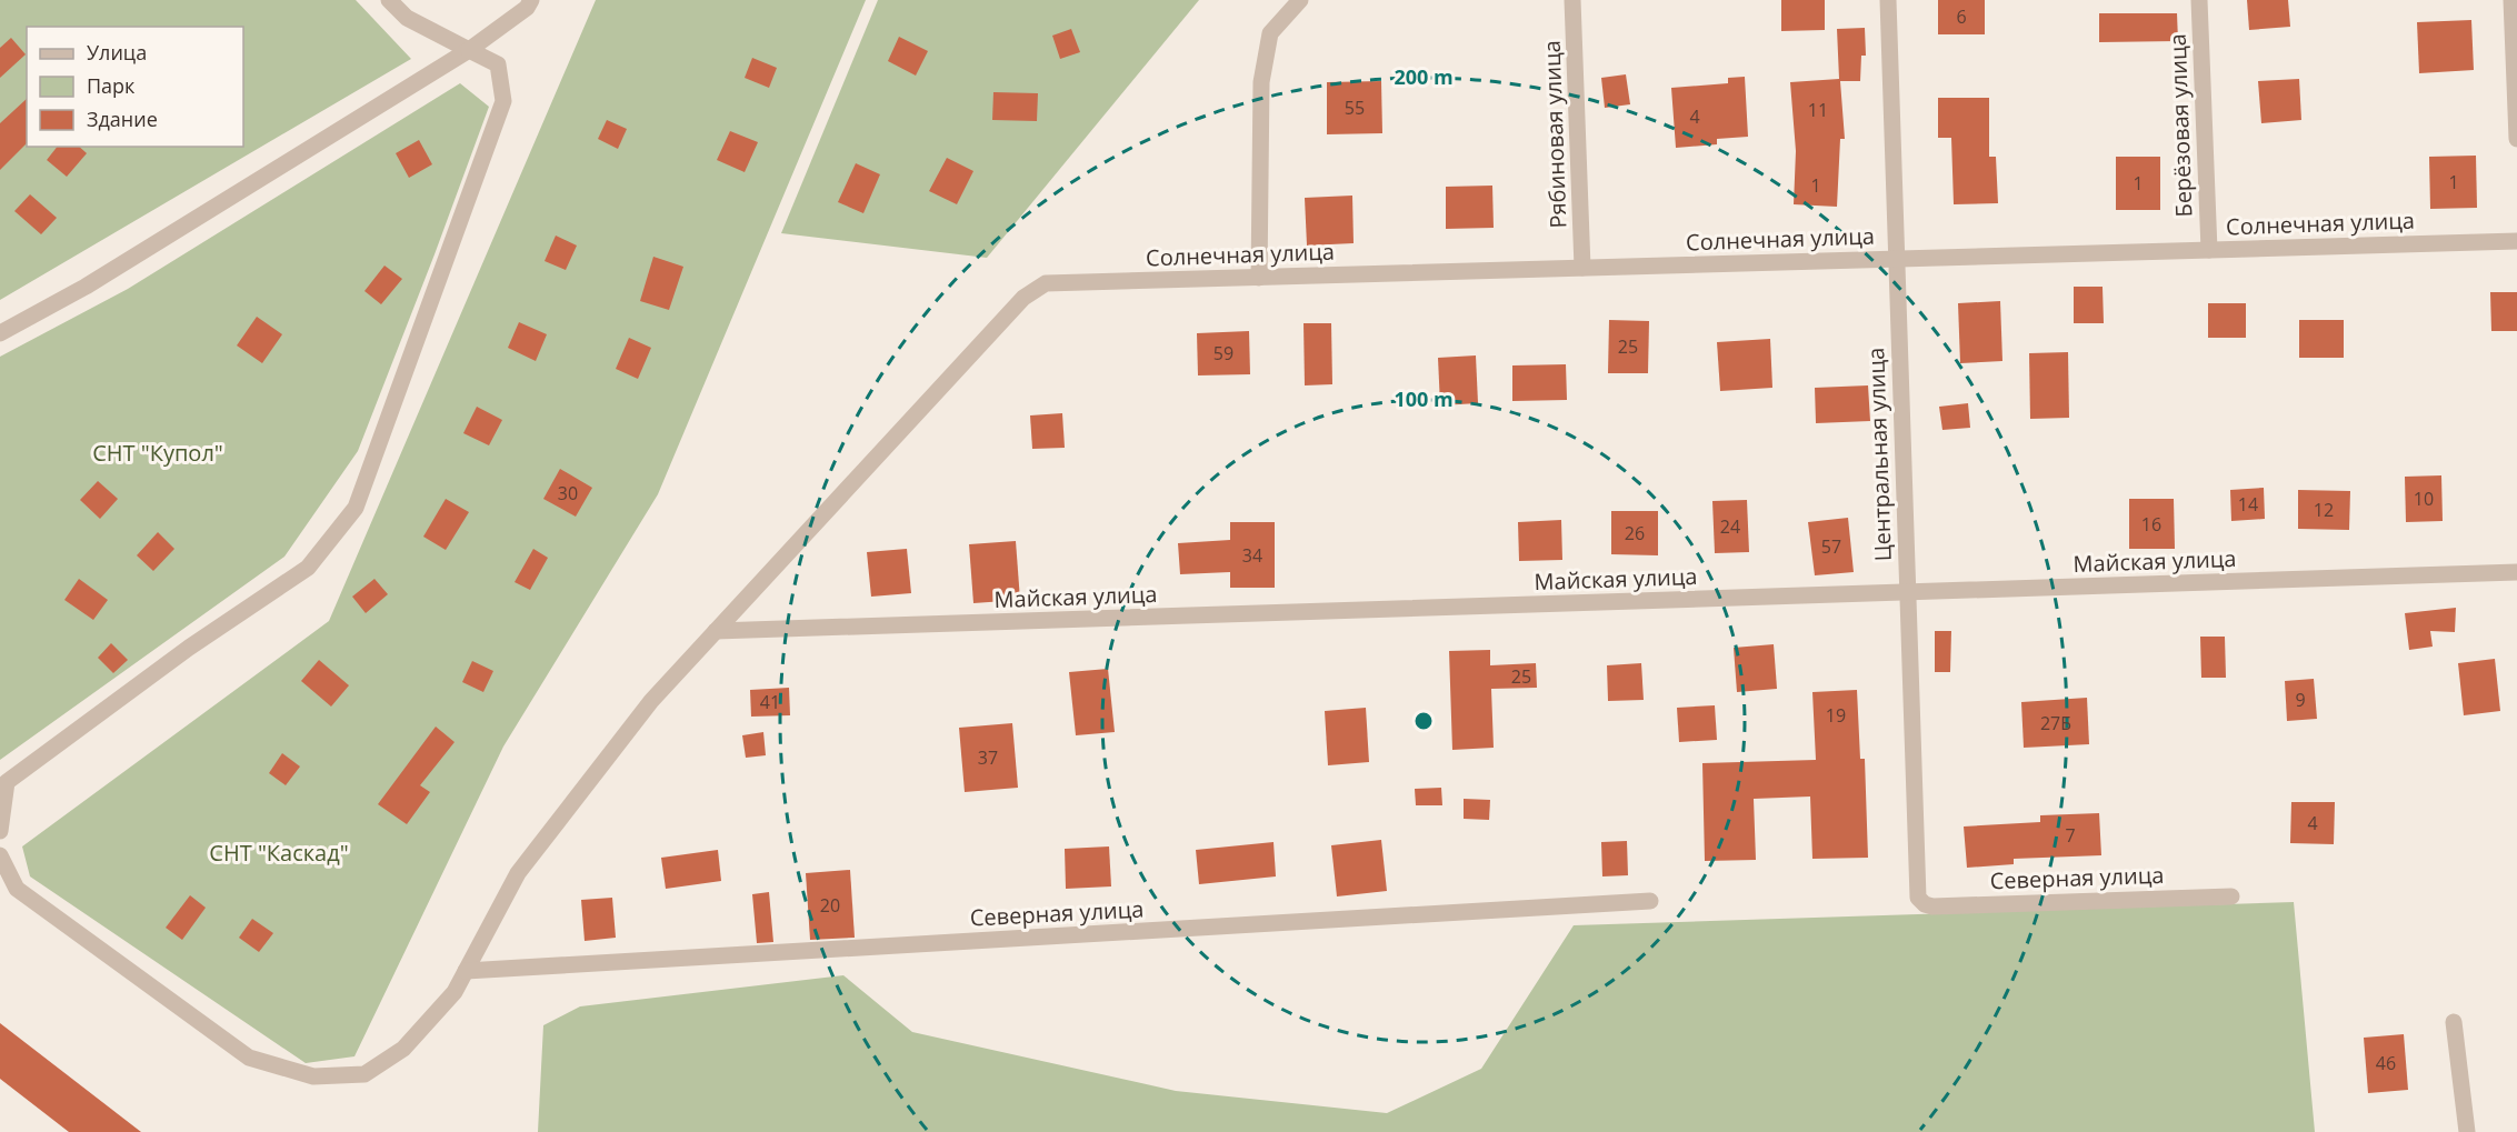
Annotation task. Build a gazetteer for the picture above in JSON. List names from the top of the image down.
{
  "streets": {
    "street": [
      "Берёзовая улица",
      "Рябиновая улица",
      "Солнечная улица",
      "Центральная улица",
      "Майская улица",
      "Северная улица"
    ]
  },
  "crossings": [
    ["Берёзовая улица", "Солнечная улица"],
    ["Рябиновая улица", "Солнечная улица"],
    ["Солнечная улица", "Центральная улица"],
    ["Солнечная улица", "Майская улица"],
    ["Центральная улица", "Майская улица"],
    ["Центральная улица", "Северная улица"]
  ],
  "parks": ["СНТ \"Купол\"", "СНТ \"Каскад\""],
  "house_numbers": [
    "6",
    "55",
    "11",
    "4",
    "1",
    "1",
    "1",
    "25",
    "59",
    "30",
    "10",
    "14",
    "12",
    "16",
    "24",
    "26",
    "57",
    "34",
    "25",
    "9",
    "41",
    "19",
    "27Б",
    "37",
    "4",
    "7",
    "20",
    "46"
  ],
  "legend": ["Улица", "Парк", "Здание"],
  "rings": ["200 m", "100 m"]
}
